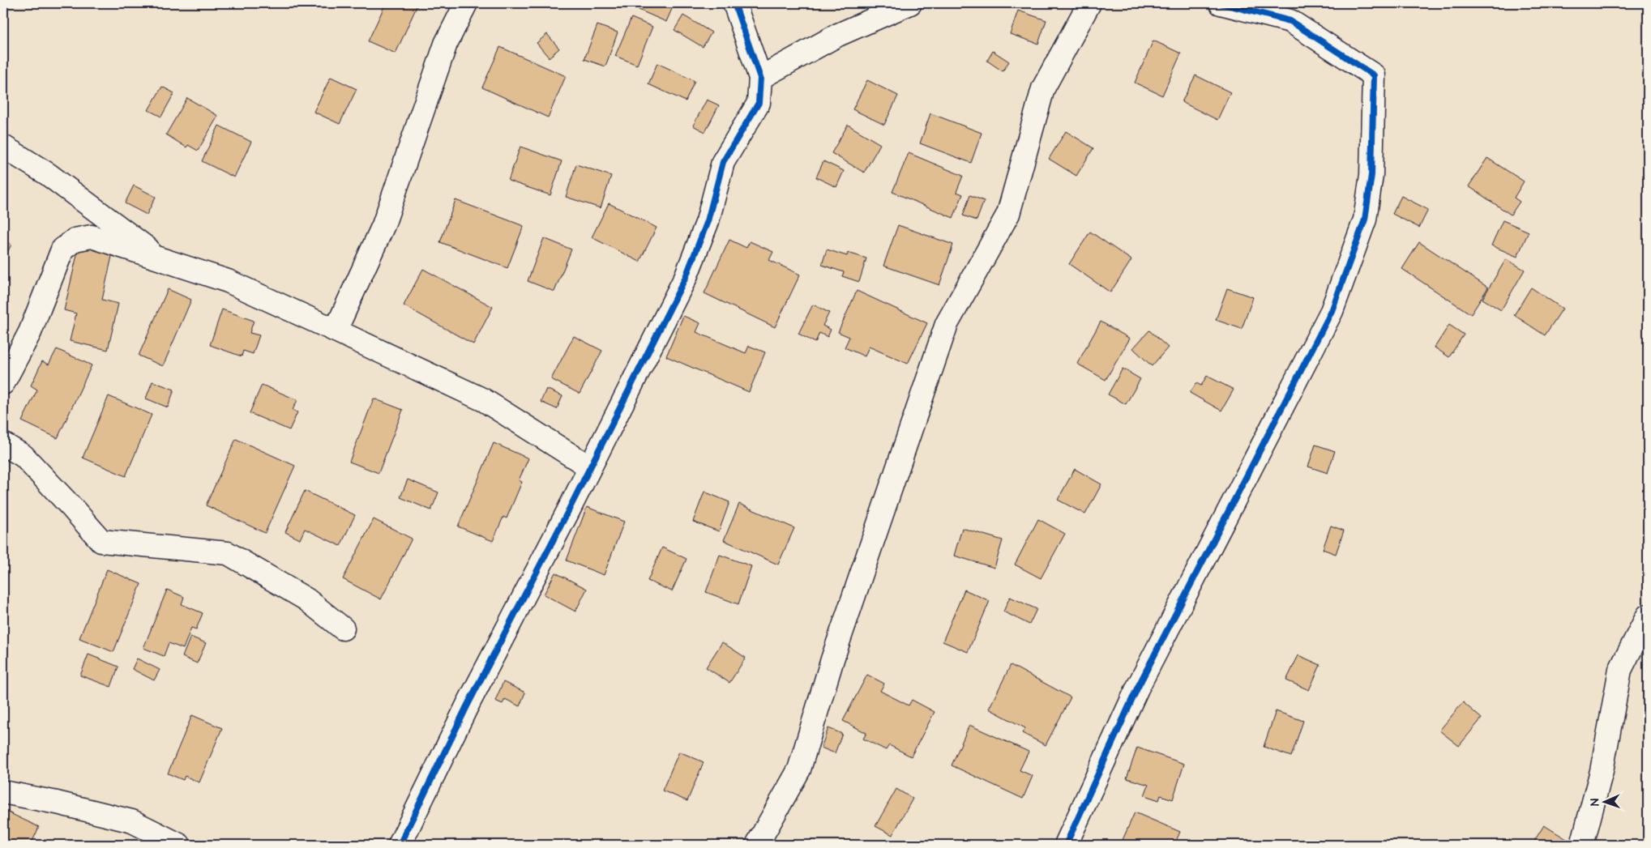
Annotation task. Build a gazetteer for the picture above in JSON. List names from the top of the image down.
{
  "north": "left"
}
